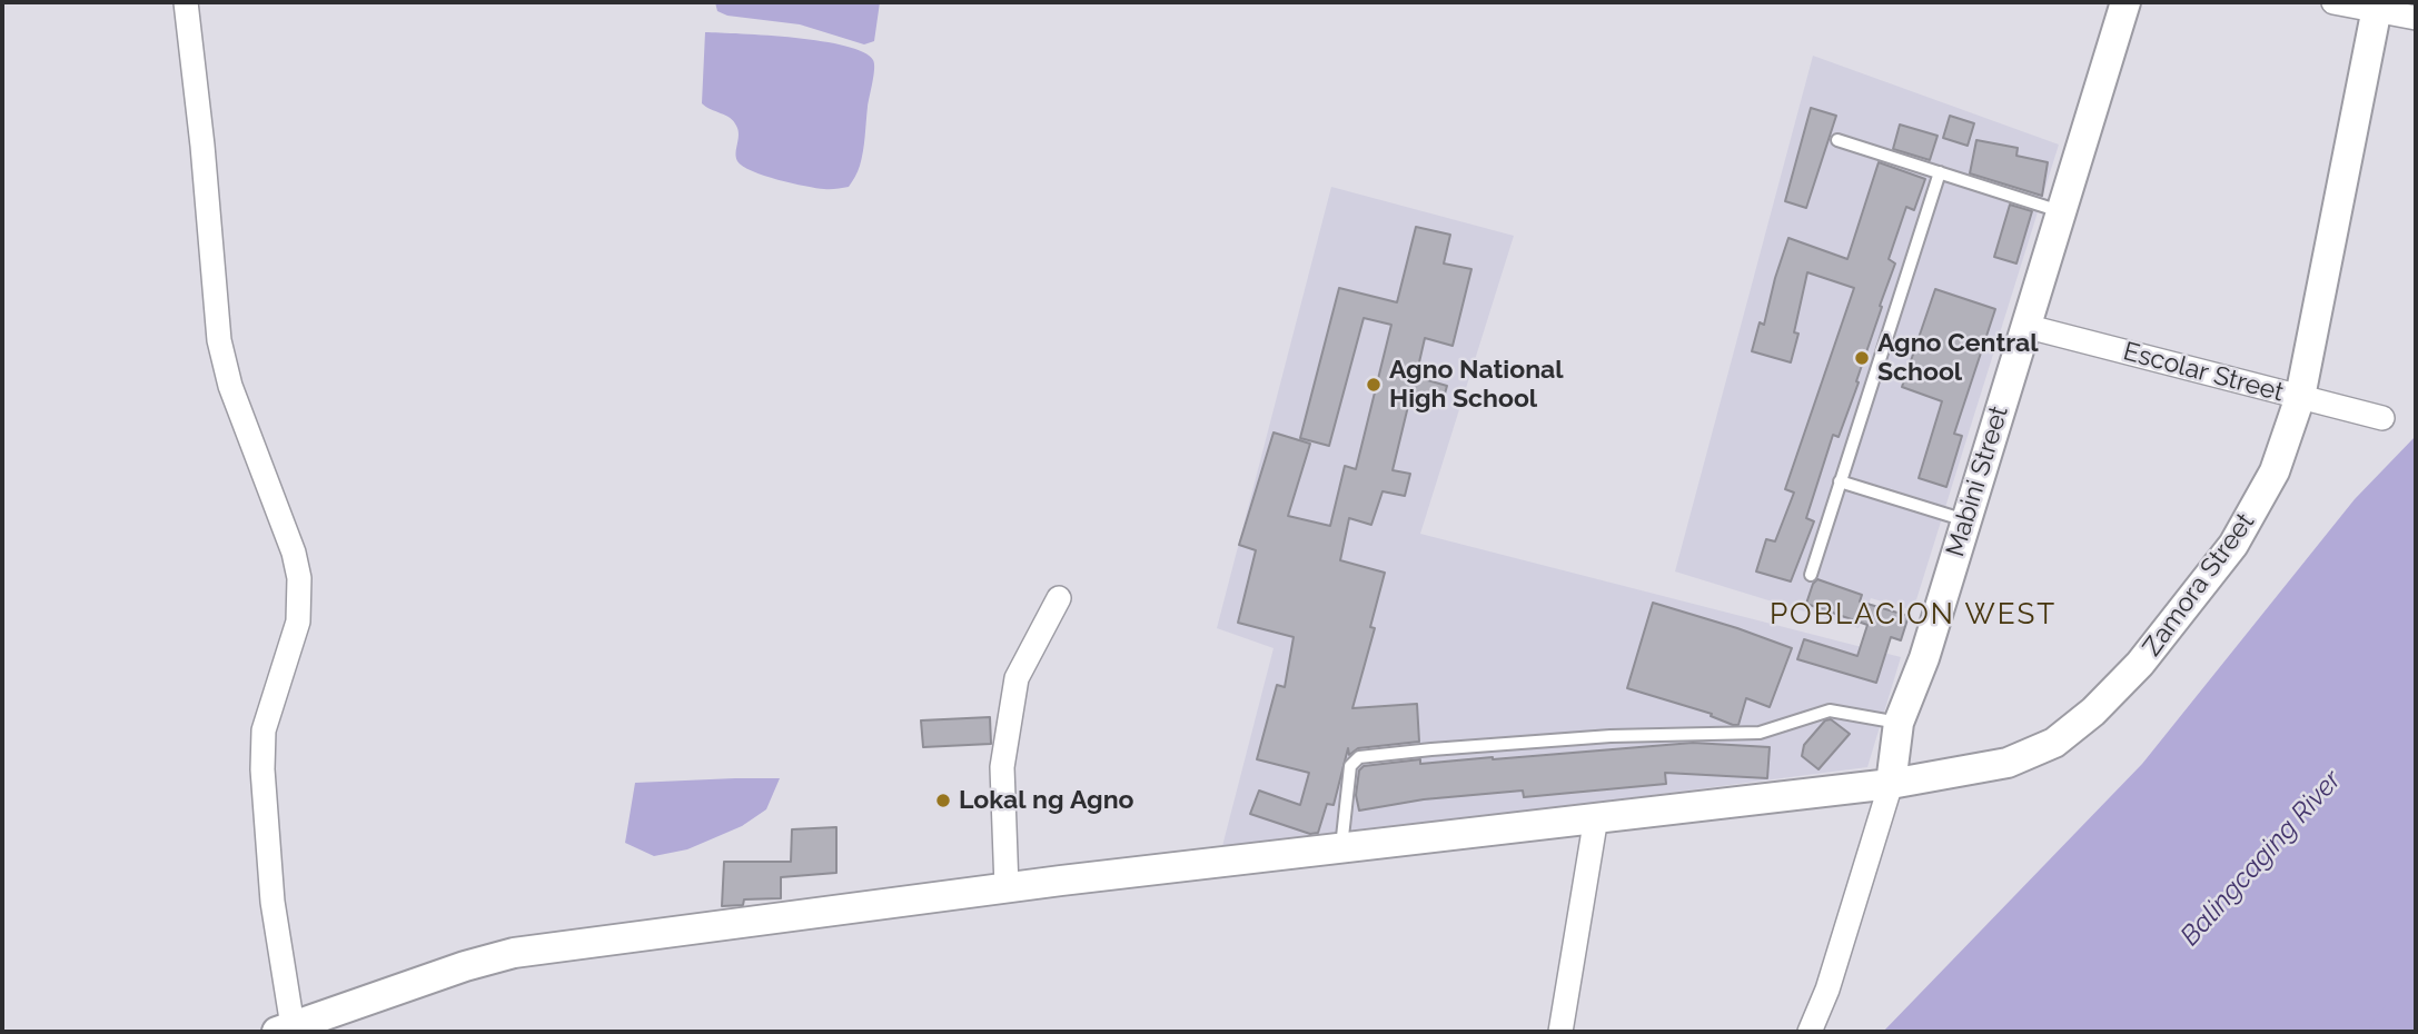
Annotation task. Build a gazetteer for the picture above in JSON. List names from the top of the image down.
{
  "streets": {
    "street": ["Escolar Street", "Mabini Street", "Zamora Street"]
  },
  "crossings": [
    ["Escolar Street", "Mabini Street"],
    ["Escolar Street", "Zamora Street"],
    ["Mabini Street", "Zamora Street"]
  ],
  "districts": ["POBLACION WEST"],
  "water": ["Balingcaging River"],
  "places": ["Agno Central School", "Agno National High School", "Lokal ng Agno"]
}
